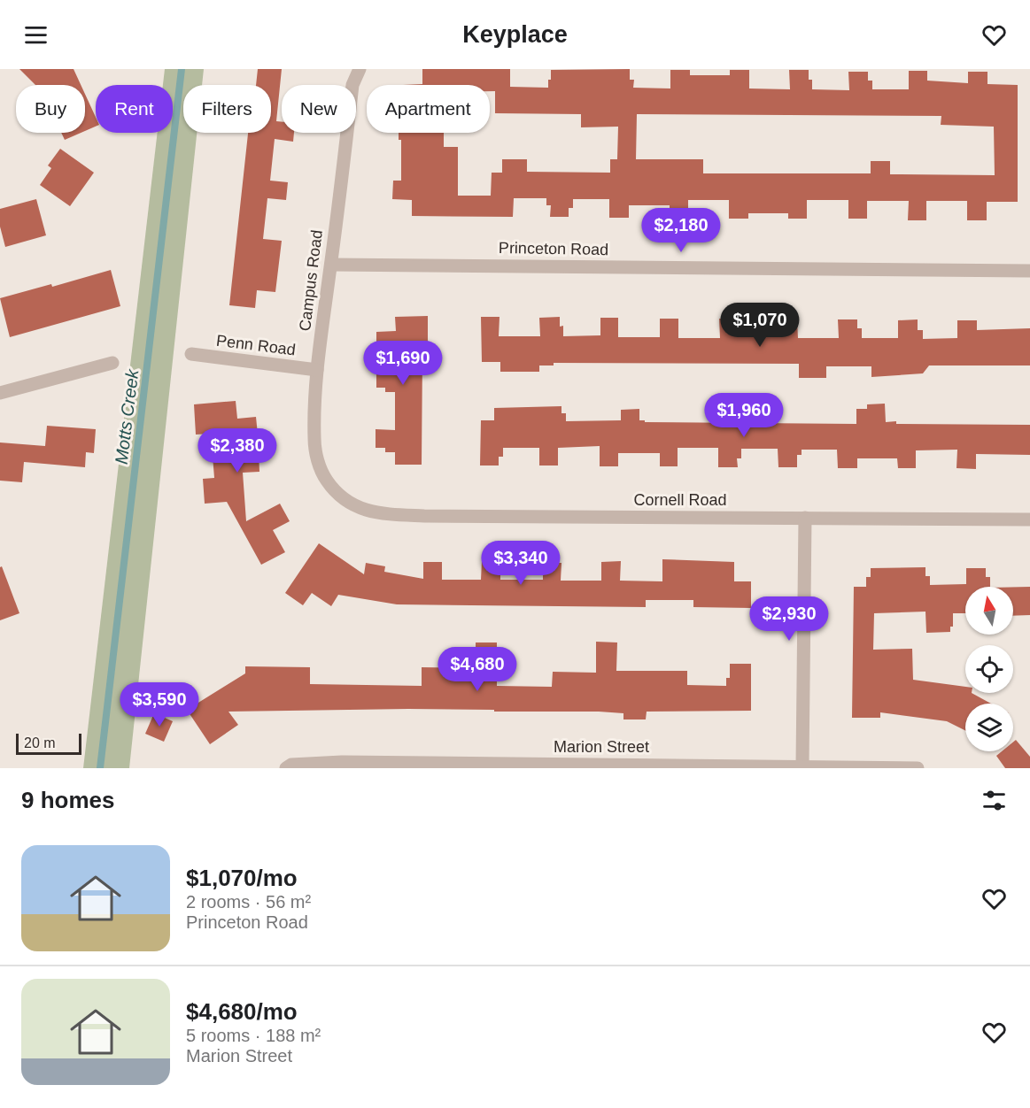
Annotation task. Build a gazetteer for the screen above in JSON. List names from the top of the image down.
{
  "streets": {
    "street": [
      "Princeton Road",
      "Campus Road",
      "Penn Road",
      "Cornell Road",
      "Marion Street"
    ]
  },
  "crossings": [
    ["Princeton Road", "Campus Road"],
    ["Campus Road", "Penn Road"],
    ["Campus Road", "Cornell Road"]
  ],
  "water": ["Motts Creek"],
  "scale_bar": "20 m",
  "north": "top",
  "page": {
    "header": "Keyplace",
    "chip": [
      "Buy",
      "Rent",
      "Filters",
      "New",
      "Apartment"
    ],
    "price": [
      "$2,180",
      "$1,070",
      "$1,690",
      "$1,960",
      "$2,380",
      "$3,340",
      "$2,930",
      "$4,680",
      "$3,590"
    ],
    "scale": "20 m",
    "heading": "9 homes",
    "list": [
      {
        "name": "$1,070/mo",
        "note": "2 rooms · 56 m² · Princeton Road"
      },
      {
        "name": "$4,680/mo",
        "note": "5 rooms · 188 m² · Marion Street"
      }
    ]
  }
}
